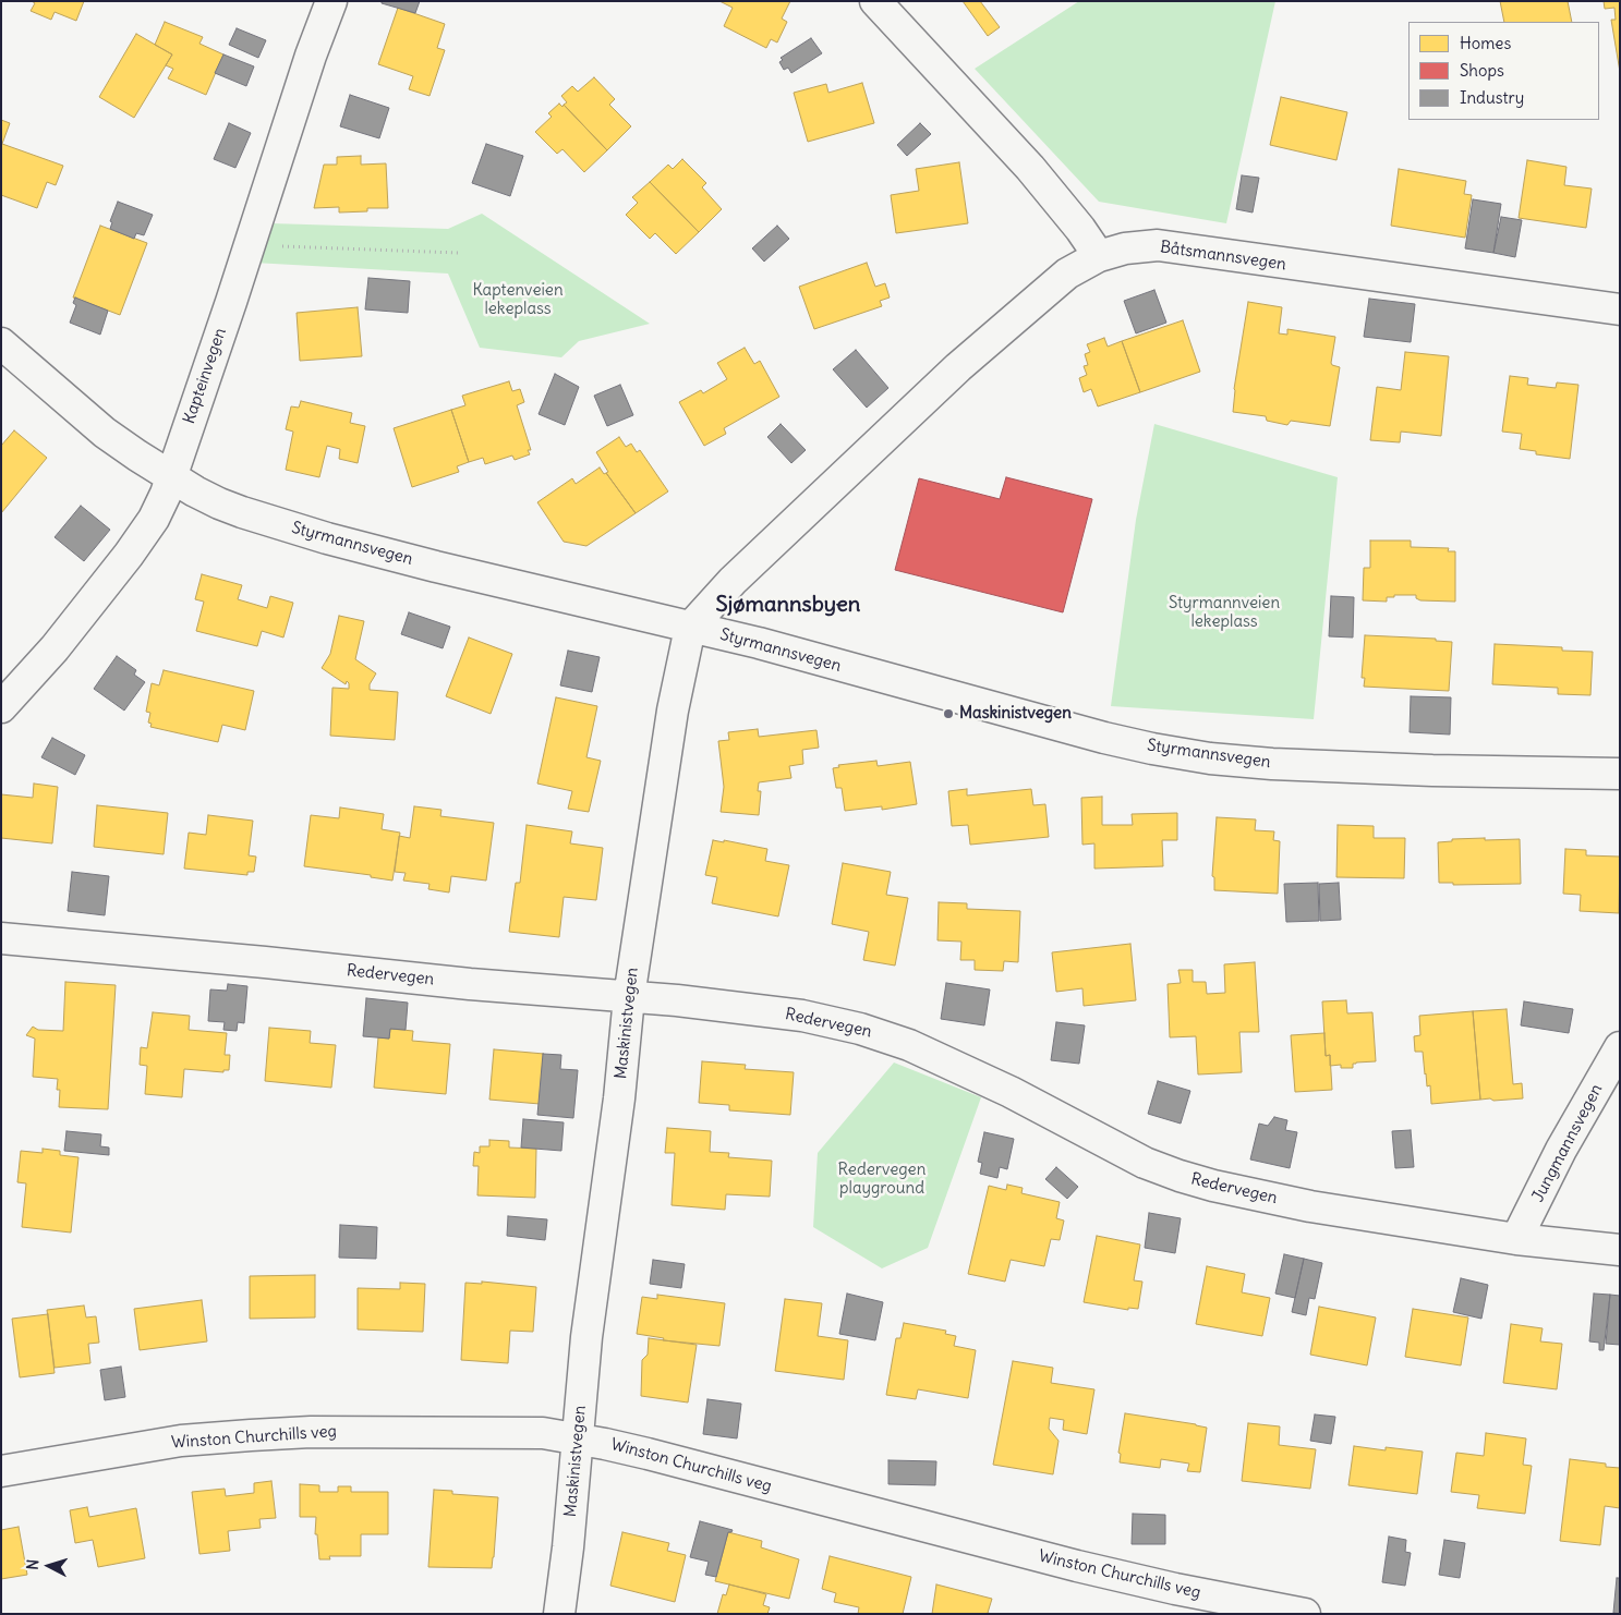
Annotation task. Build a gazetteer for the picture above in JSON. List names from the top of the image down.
{
  "streets": {
    "street": [
      "Båtsmannsvegen",
      "Kapteinvegen",
      "Styrmannsvegen",
      "Redervegen",
      "Maskinistvegen",
      "Jungmannsvegen",
      "Winston Churchills veg"
    ]
  },
  "crossings": [
    ["Kapteinvegen", "Styrmannsvegen"],
    ["Styrmannsvegen", "Maskinistvegen"],
    ["Redervegen", "Maskinistvegen"],
    ["Redervegen", "Jungmannsvegen"],
    ["Maskinistvegen", "Winston Churchills veg"]
  ],
  "districts": ["Sjømannsbyen"],
  "parks": ["Kaptenveien lekeplass", "Styrmannveien lekeplass", "Redervegen playground"],
  "places": ["Maskinistvegen"],
  "legend": ["Homes", "Shops", "Industry"],
  "north": "left"
}
